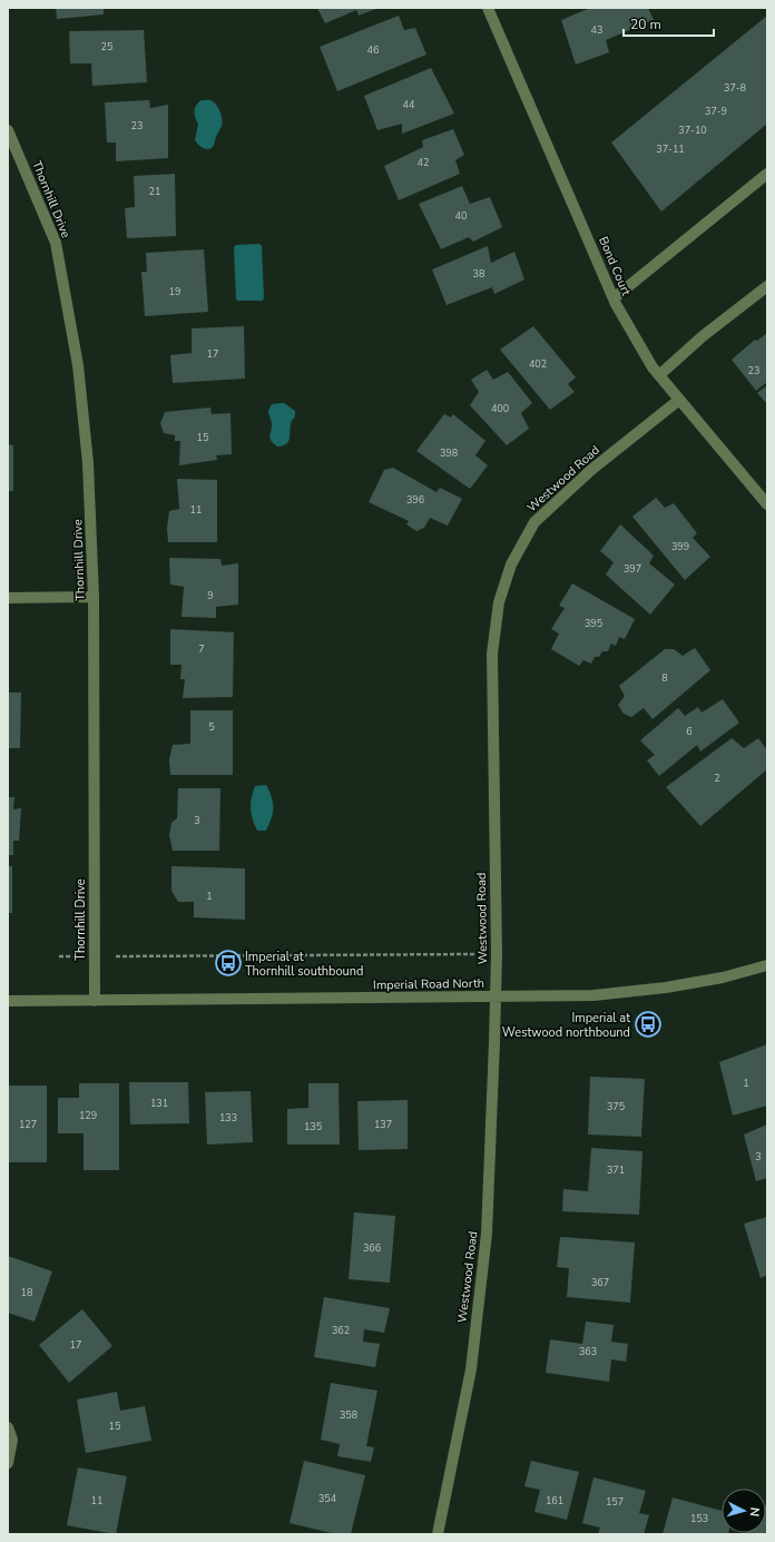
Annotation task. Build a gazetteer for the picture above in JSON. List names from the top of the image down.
{
  "streets": {
    "street": [
      "Thornhill Drive",
      "Bond Court",
      "Westwood Road",
      "Imperial Road North"
    ]
  },
  "crossings": [
    ["Thornhill Drive", "Imperial Road North"],
    ["Bond Court", "Westwood Road"],
    ["Westwood Road", "Imperial Road North"]
  ],
  "places": {
    "bus stop": ["Imperial at Thornhill southbound", "Imperial at Westwood northbound"]
  },
  "house_numbers": [
    "43",
    "25",
    "46",
    "37-8",
    "44",
    "37-9",
    "23",
    "37-10",
    "37-11",
    "42",
    "21",
    "40",
    "38",
    "19",
    "17",
    "402",
    "23",
    "400",
    "15",
    "398",
    "396",
    "11",
    "399",
    "397",
    "9",
    "395",
    "7",
    "8",
    "5",
    "6",
    "2",
    "3",
    "1",
    "1",
    "131",
    "375",
    "129",
    "133",
    "127",
    "137",
    "135",
    "3",
    "371",
    "366",
    "367",
    "18",
    "362",
    "17",
    "363",
    "358",
    "15",
    "354",
    "11",
    "161",
    "157",
    "153"
  ],
  "scale_bar": "20 m",
  "north": "right"
}
